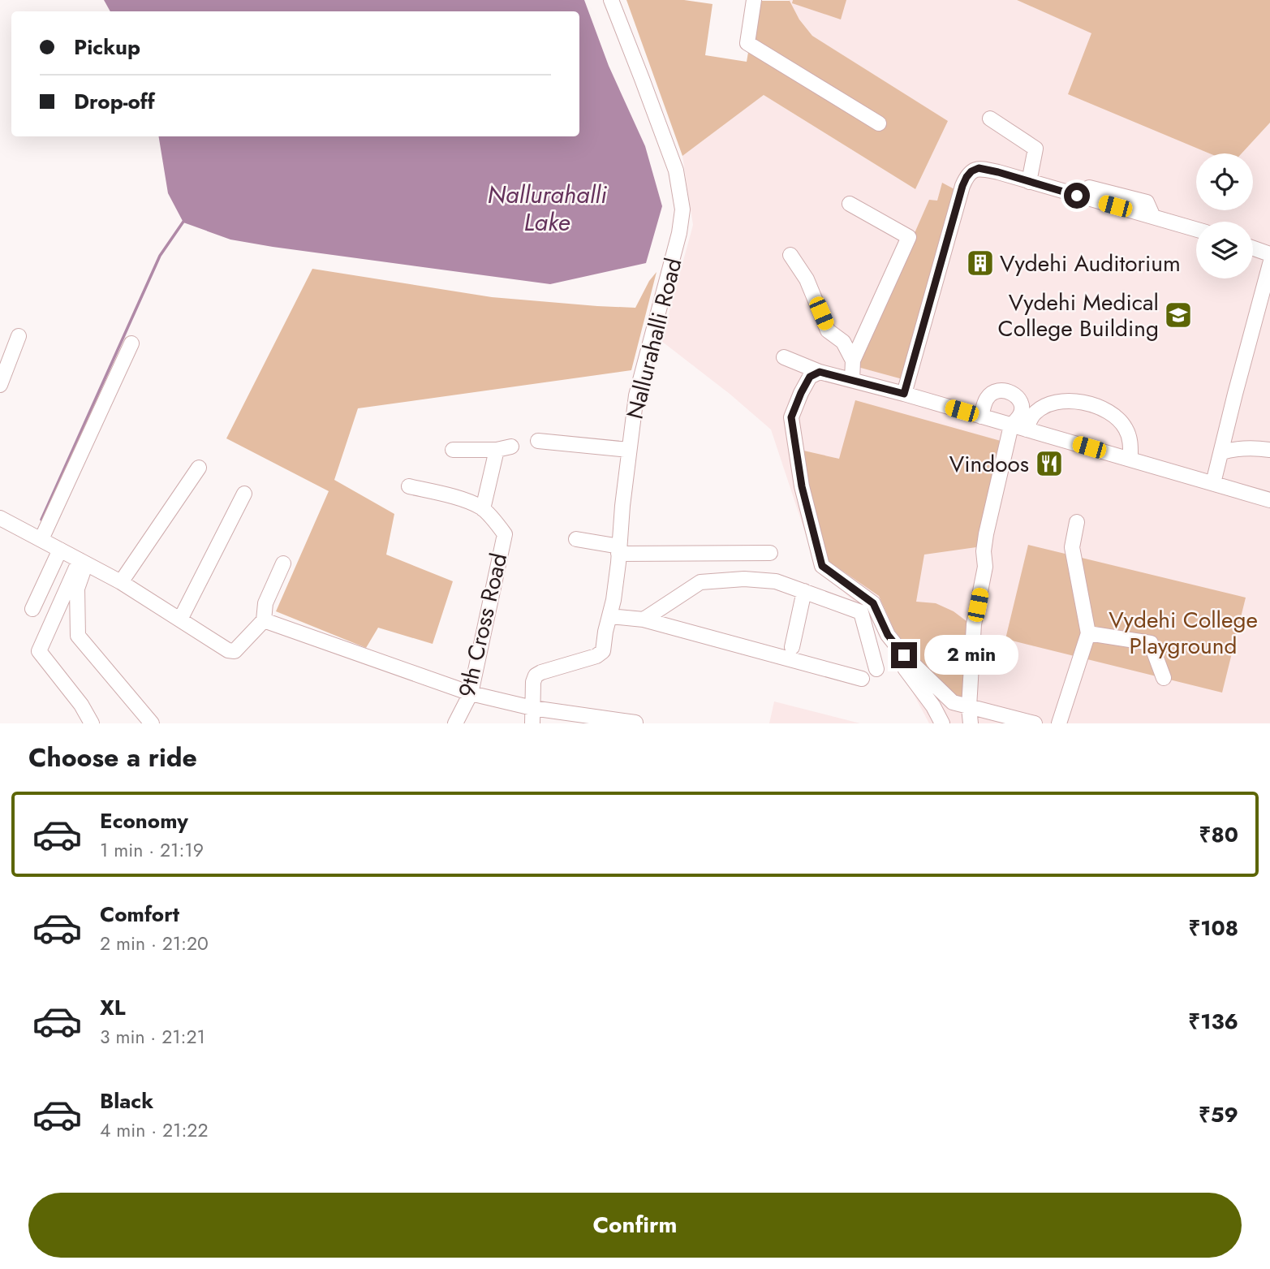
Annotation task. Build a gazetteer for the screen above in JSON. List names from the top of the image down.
{
  "streets": {
    "street": ["Nallurahalli Road", "9th Cross Road"]
  },
  "water": ["Nallurahalli Lake"],
  "parks": ["Vydehi College Playground"],
  "places": {
    "building": ["Vydehi Auditorium"],
    "school or university": ["Vydehi Medical College Building"],
    "restaurant": ["Vindoos"]
  },
  "page": {
    "banner": ["Pickup", "Drop-off"],
    "bubble": "2 min",
    "heading": "Choose a ride",
    "list": [
      {
        "name": "Economy",
        "note": "1 min · 21:19",
        "value": "₹80"
      },
      {
        "name": "Comfort",
        "note": "2 min · 21:20",
        "value": "₹108"
      },
      {
        "name": "XL",
        "note": "3 min · 21:21",
        "value": "₹136"
      },
      {
        "name": "Black",
        "note": "4 min · 21:22",
        "value": "₹59"
      }
    ],
    "buttons": "Confirm"
  }
}
